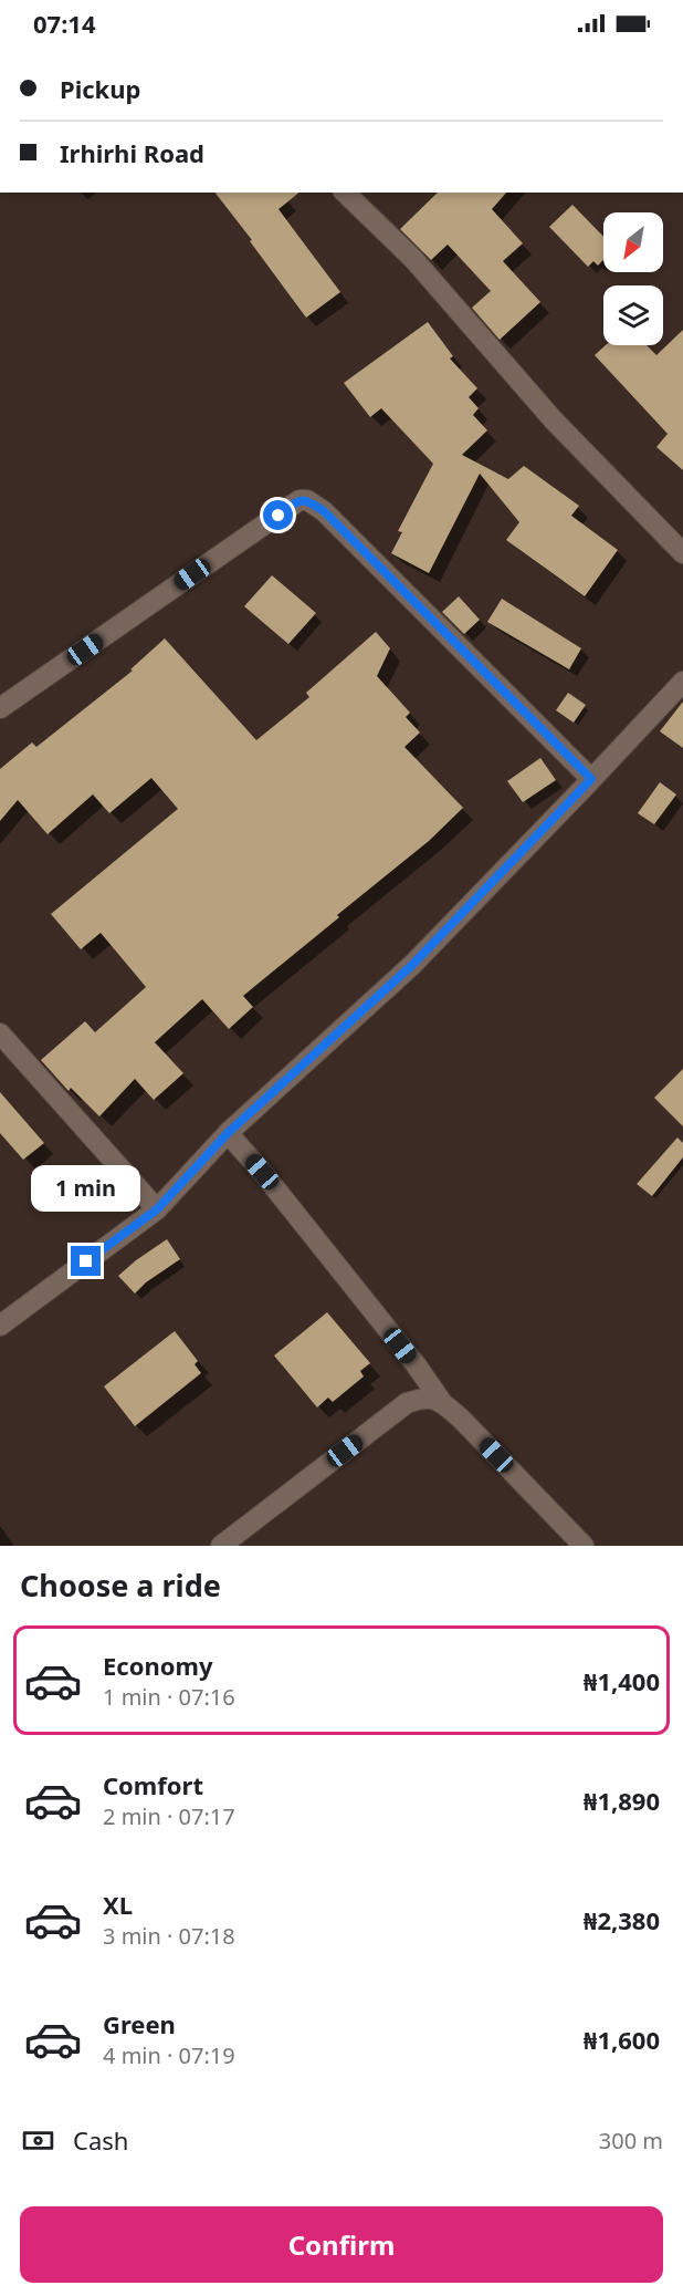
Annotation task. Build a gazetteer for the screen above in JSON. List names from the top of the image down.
{
  "north": "bottom left",
  "page": {
    "status": "07:14",
    "banner": ["Pickup", "Irhirhi Road"],
    "bubble": "1 min",
    "heading": "Choose a ride",
    "list": [
      {
        "name": "Economy",
        "note": "1 min · 07:16",
        "value": "₦1,400"
      },
      {
        "name": "Comfort",
        "note": "2 min · 07:17",
        "value": "₦1,890"
      },
      {
        "name": "XL",
        "note": "3 min · 07:18",
        "value": "₦2,380"
      },
      {
        "name": "Green",
        "note": "4 min · 07:19",
        "value": "₦1,600"
      }
    ],
    "pay": ["Cash", "300 m"],
    "buttons": "Confirm"
  }
}
